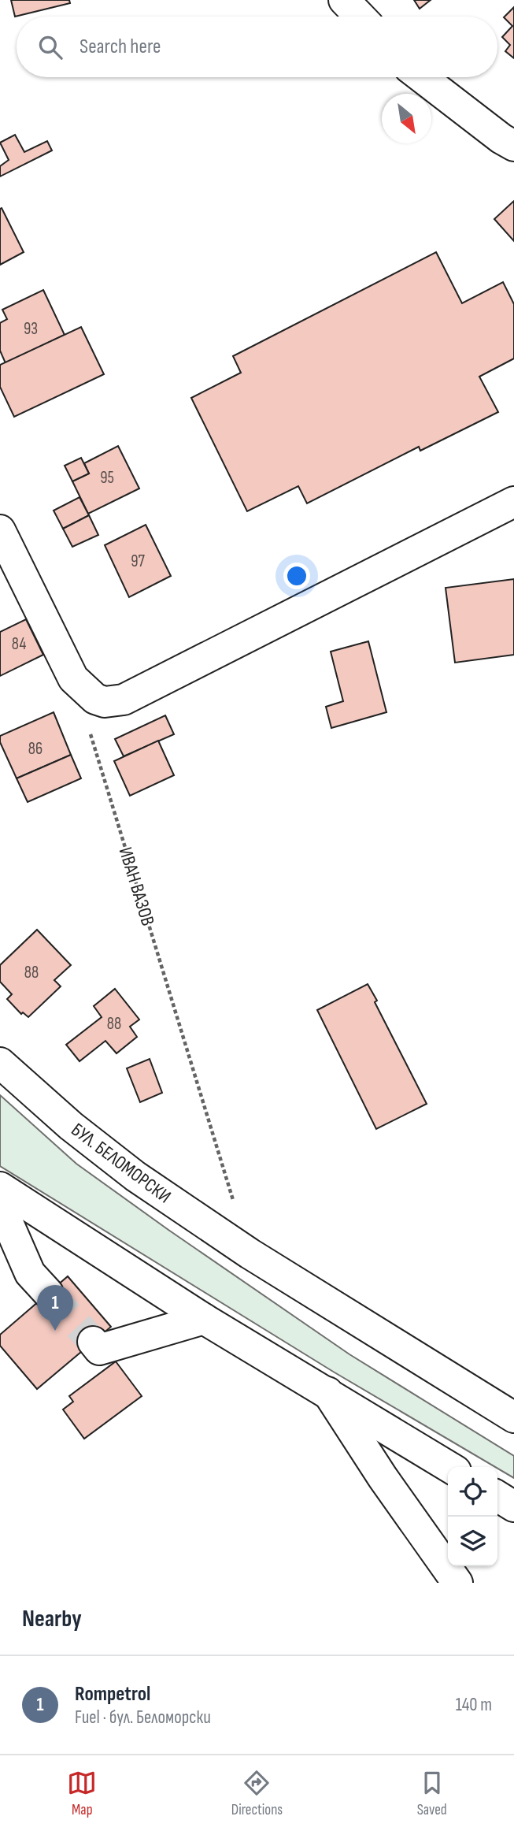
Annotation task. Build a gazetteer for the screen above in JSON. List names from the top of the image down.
{
  "streets": {
    "main road": ["БУЛ. БЕЛОМОРСКИ"],
    "path": ["ИВАН ВАЗОВ"]
  },
  "house_numbers": [
    "93",
    "95",
    "97",
    "84",
    "86",
    "88",
    "88"
  ],
  "north": "bottom right",
  "page": {
    "search": "Search here",
    "pins": "1",
    "heading": "Nearby",
    "list": [
      {
        "mark": "1",
        "name": "Rompetrol",
        "note": "Fuel · бул. Беломорски",
        "value": "140 m"
      }
    ],
    "nav": ["Map", "Directions", "Saved"]
  }
}
